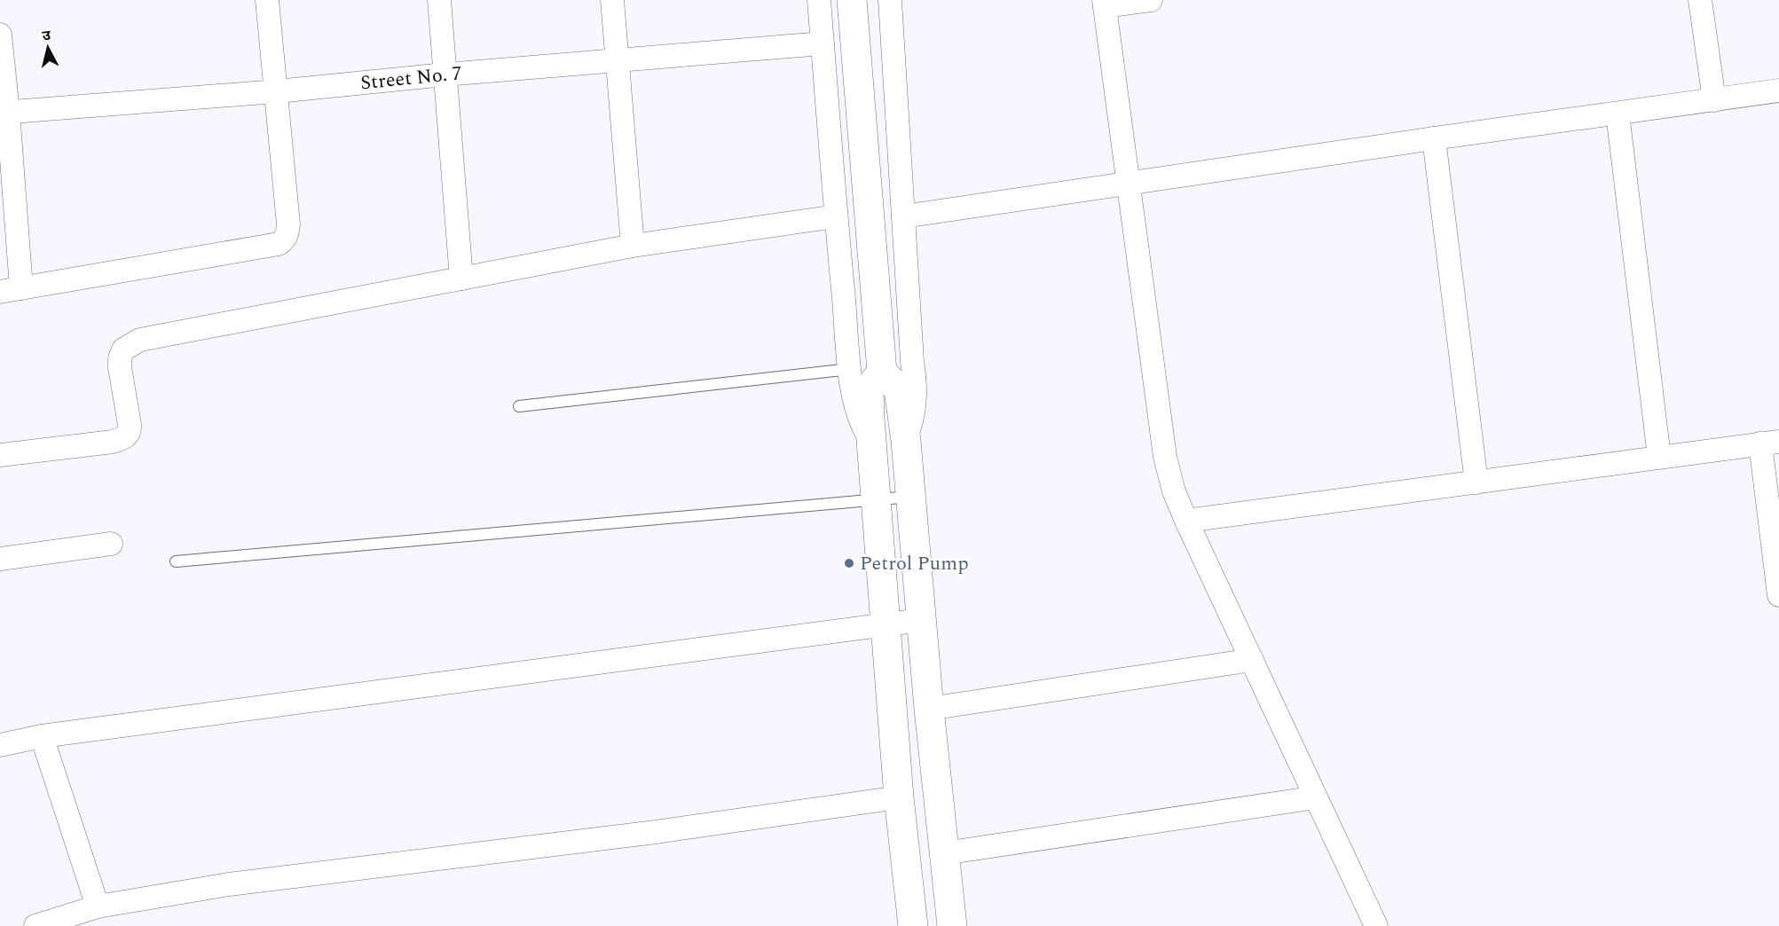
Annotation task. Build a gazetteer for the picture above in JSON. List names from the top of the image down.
{
  "streets": {
    "street": ["Street No. 7"]
  },
  "places": ["Petrol Pump"],
  "north": "top"
}
